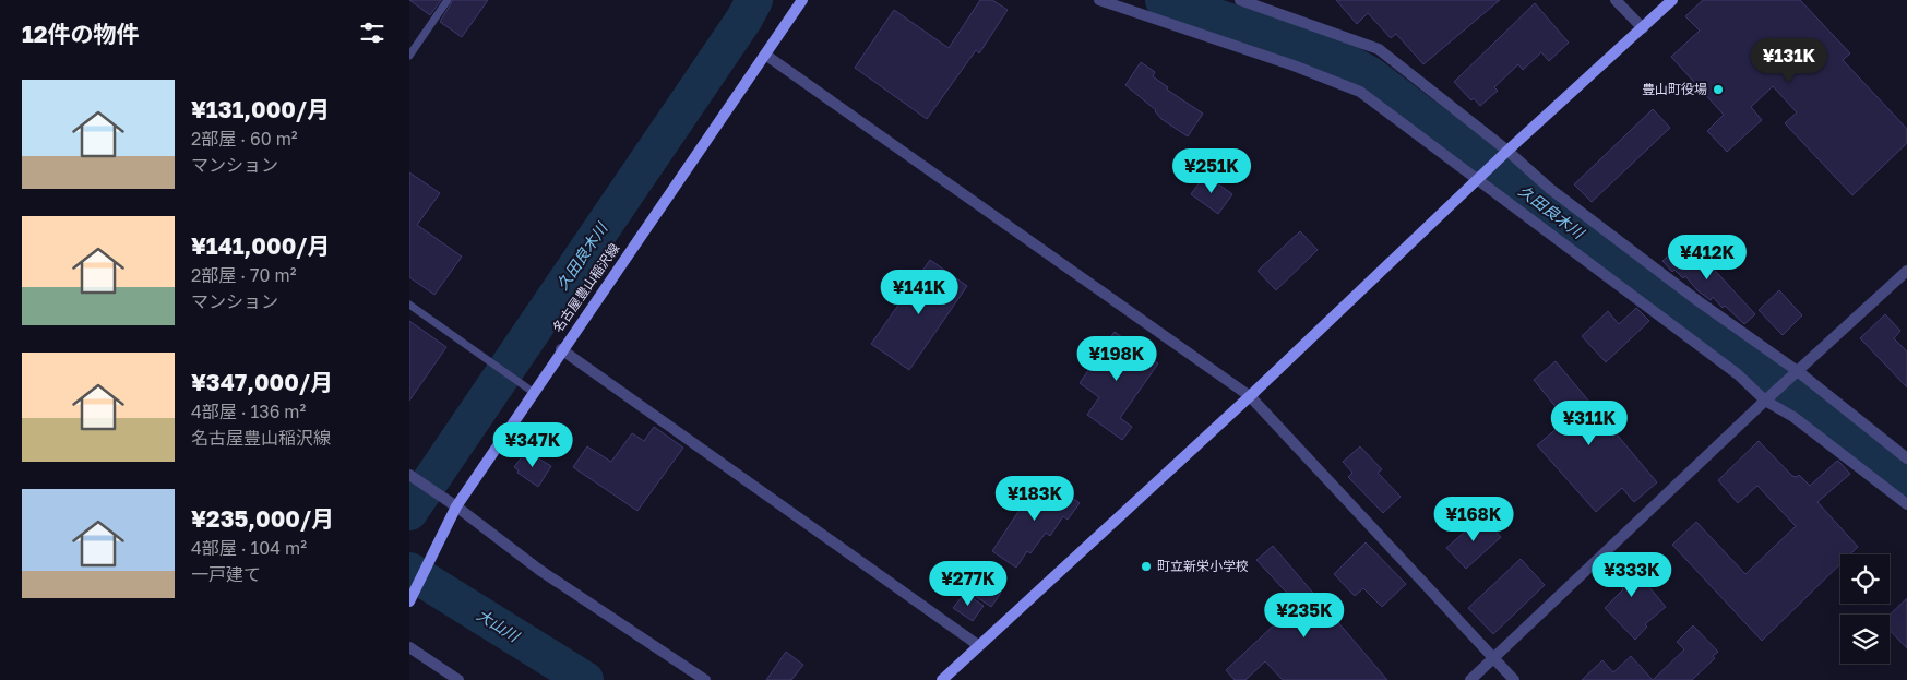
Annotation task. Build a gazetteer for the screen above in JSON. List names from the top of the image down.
{
  "streets": {
    "street": ["名古屋豊山稲沢線"]
  },
  "water": ["久田良木川", "大山川"],
  "places": ["豊山町役場", "町立新栄小学校"],
  "page": {
    "heading": "12件の物件",
    "price": [
      "¥131K",
      "¥251K",
      "¥412K",
      "¥141K",
      "¥198K",
      "¥311K",
      "¥347K",
      "¥183K",
      "¥168K",
      "¥333K",
      "¥277K",
      "¥235K"
    ],
    "list": [
      {
        "name": "¥131,000/月",
        "note": "2部屋 · 60 m² · マンション"
      },
      {
        "name": "¥141,000/月",
        "note": "2部屋 · 70 m² · マンション"
      },
      {
        "name": "¥347,000/月",
        "note": "4部屋 · 136 m² · 名古屋豊山稲沢線"
      },
      {
        "name": "¥235,000/月",
        "note": "4部屋 · 104 m² · 一戸建て"
      }
    ]
  }
}
